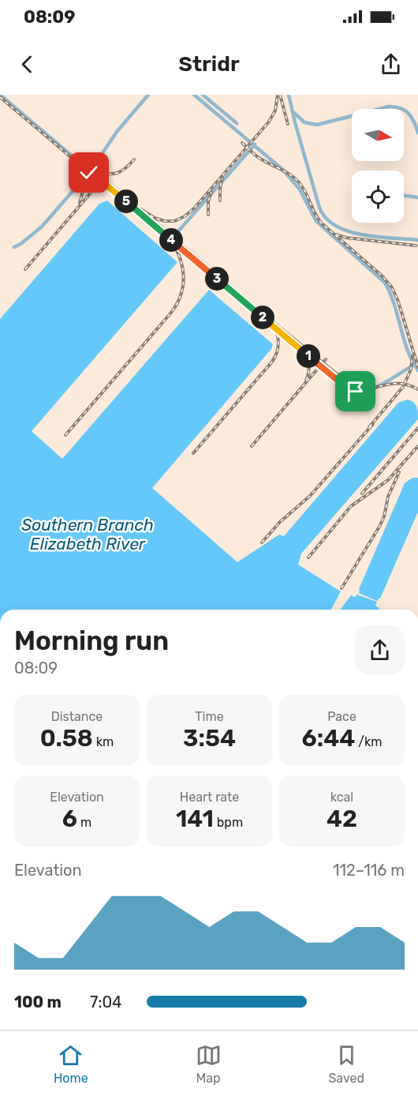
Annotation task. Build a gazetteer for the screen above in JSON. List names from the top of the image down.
{
  "water": ["Southern Branch Elizabeth River"],
  "north": "right",
  "page": {
    "status": "08:09",
    "header": "Stridr",
    "pins": [
      "5",
      "4",
      "3",
      "2",
      "1"
    ],
    "heading": ["Morning run", "08:09"],
    "stats": [
      ["Distance", "0.58 km"],
      ["Time", "3:54"],
      ["Pace", "6:44 /km"],
      ["Elevation", "6 m"],
      ["Heart rate", "141 bpm"],
      ["kcal", "42"]
    ],
    "chart": ["Elevation", "112–116 m"],
    "list": [
      {
        "name": "100 m",
        "note": "7:04"
      }
    ],
    "tabs": ["Home", "Map", "Saved"]
  }
}
